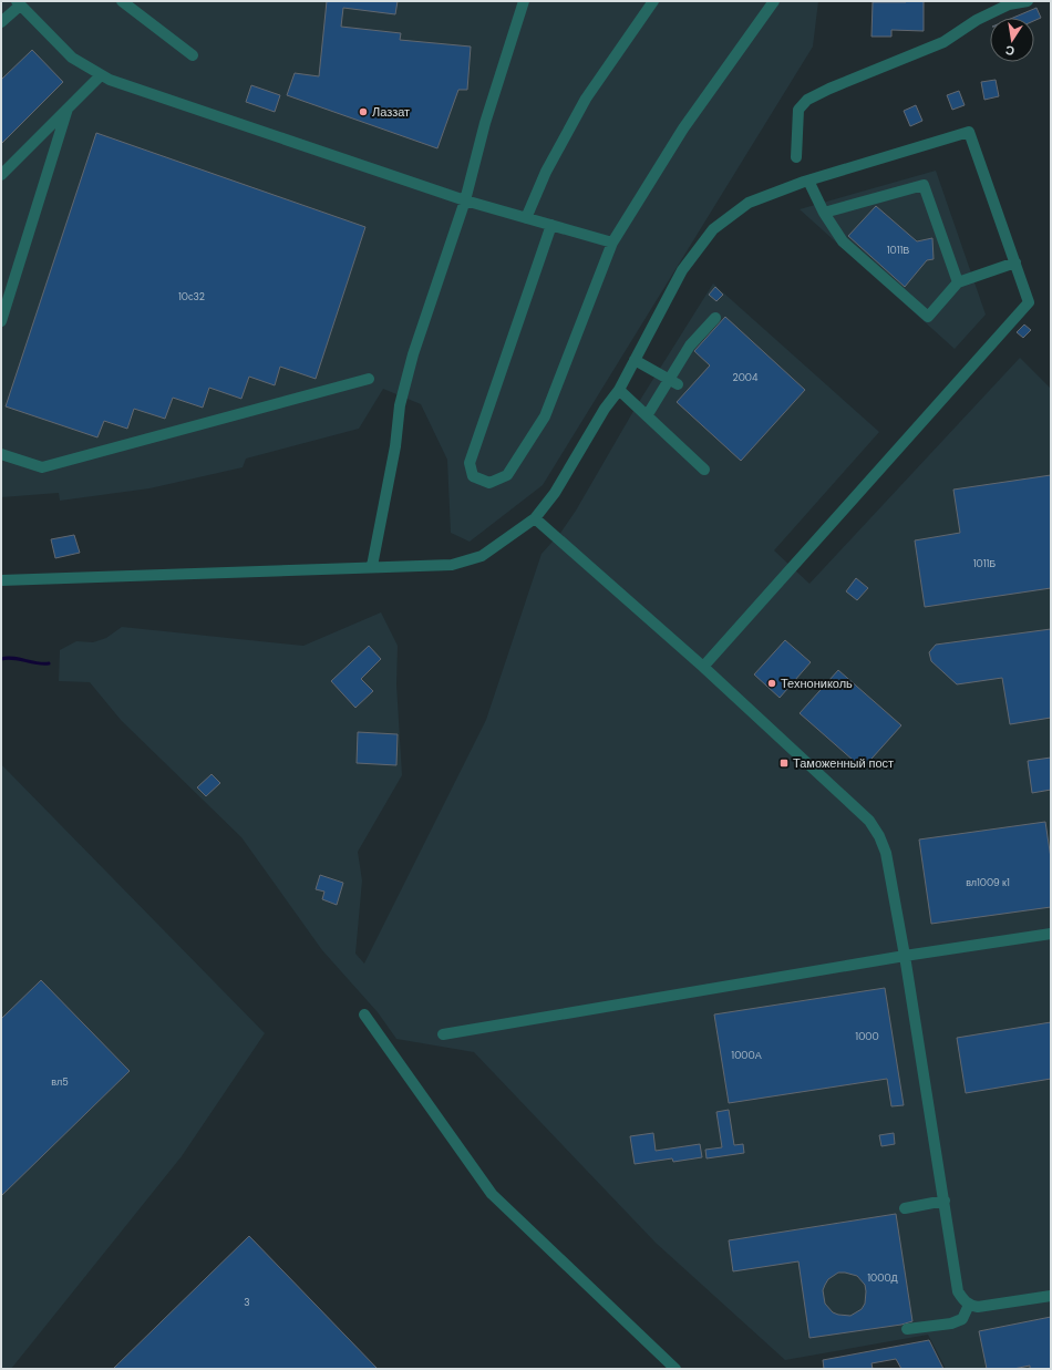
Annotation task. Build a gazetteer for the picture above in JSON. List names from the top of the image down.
{
  "places": {
    "other": ["Лаззат", "Технониколь"],
    "transit": ["Таможенный пост"]
  },
  "house_numbers": [
    "1011В",
    "10с32",
    "2004",
    "1011Б",
    "вл1009 к1",
    "1000",
    "1000А",
    "вл5",
    "1000Д",
    "3"
  ],
  "north": "bottom"
}
